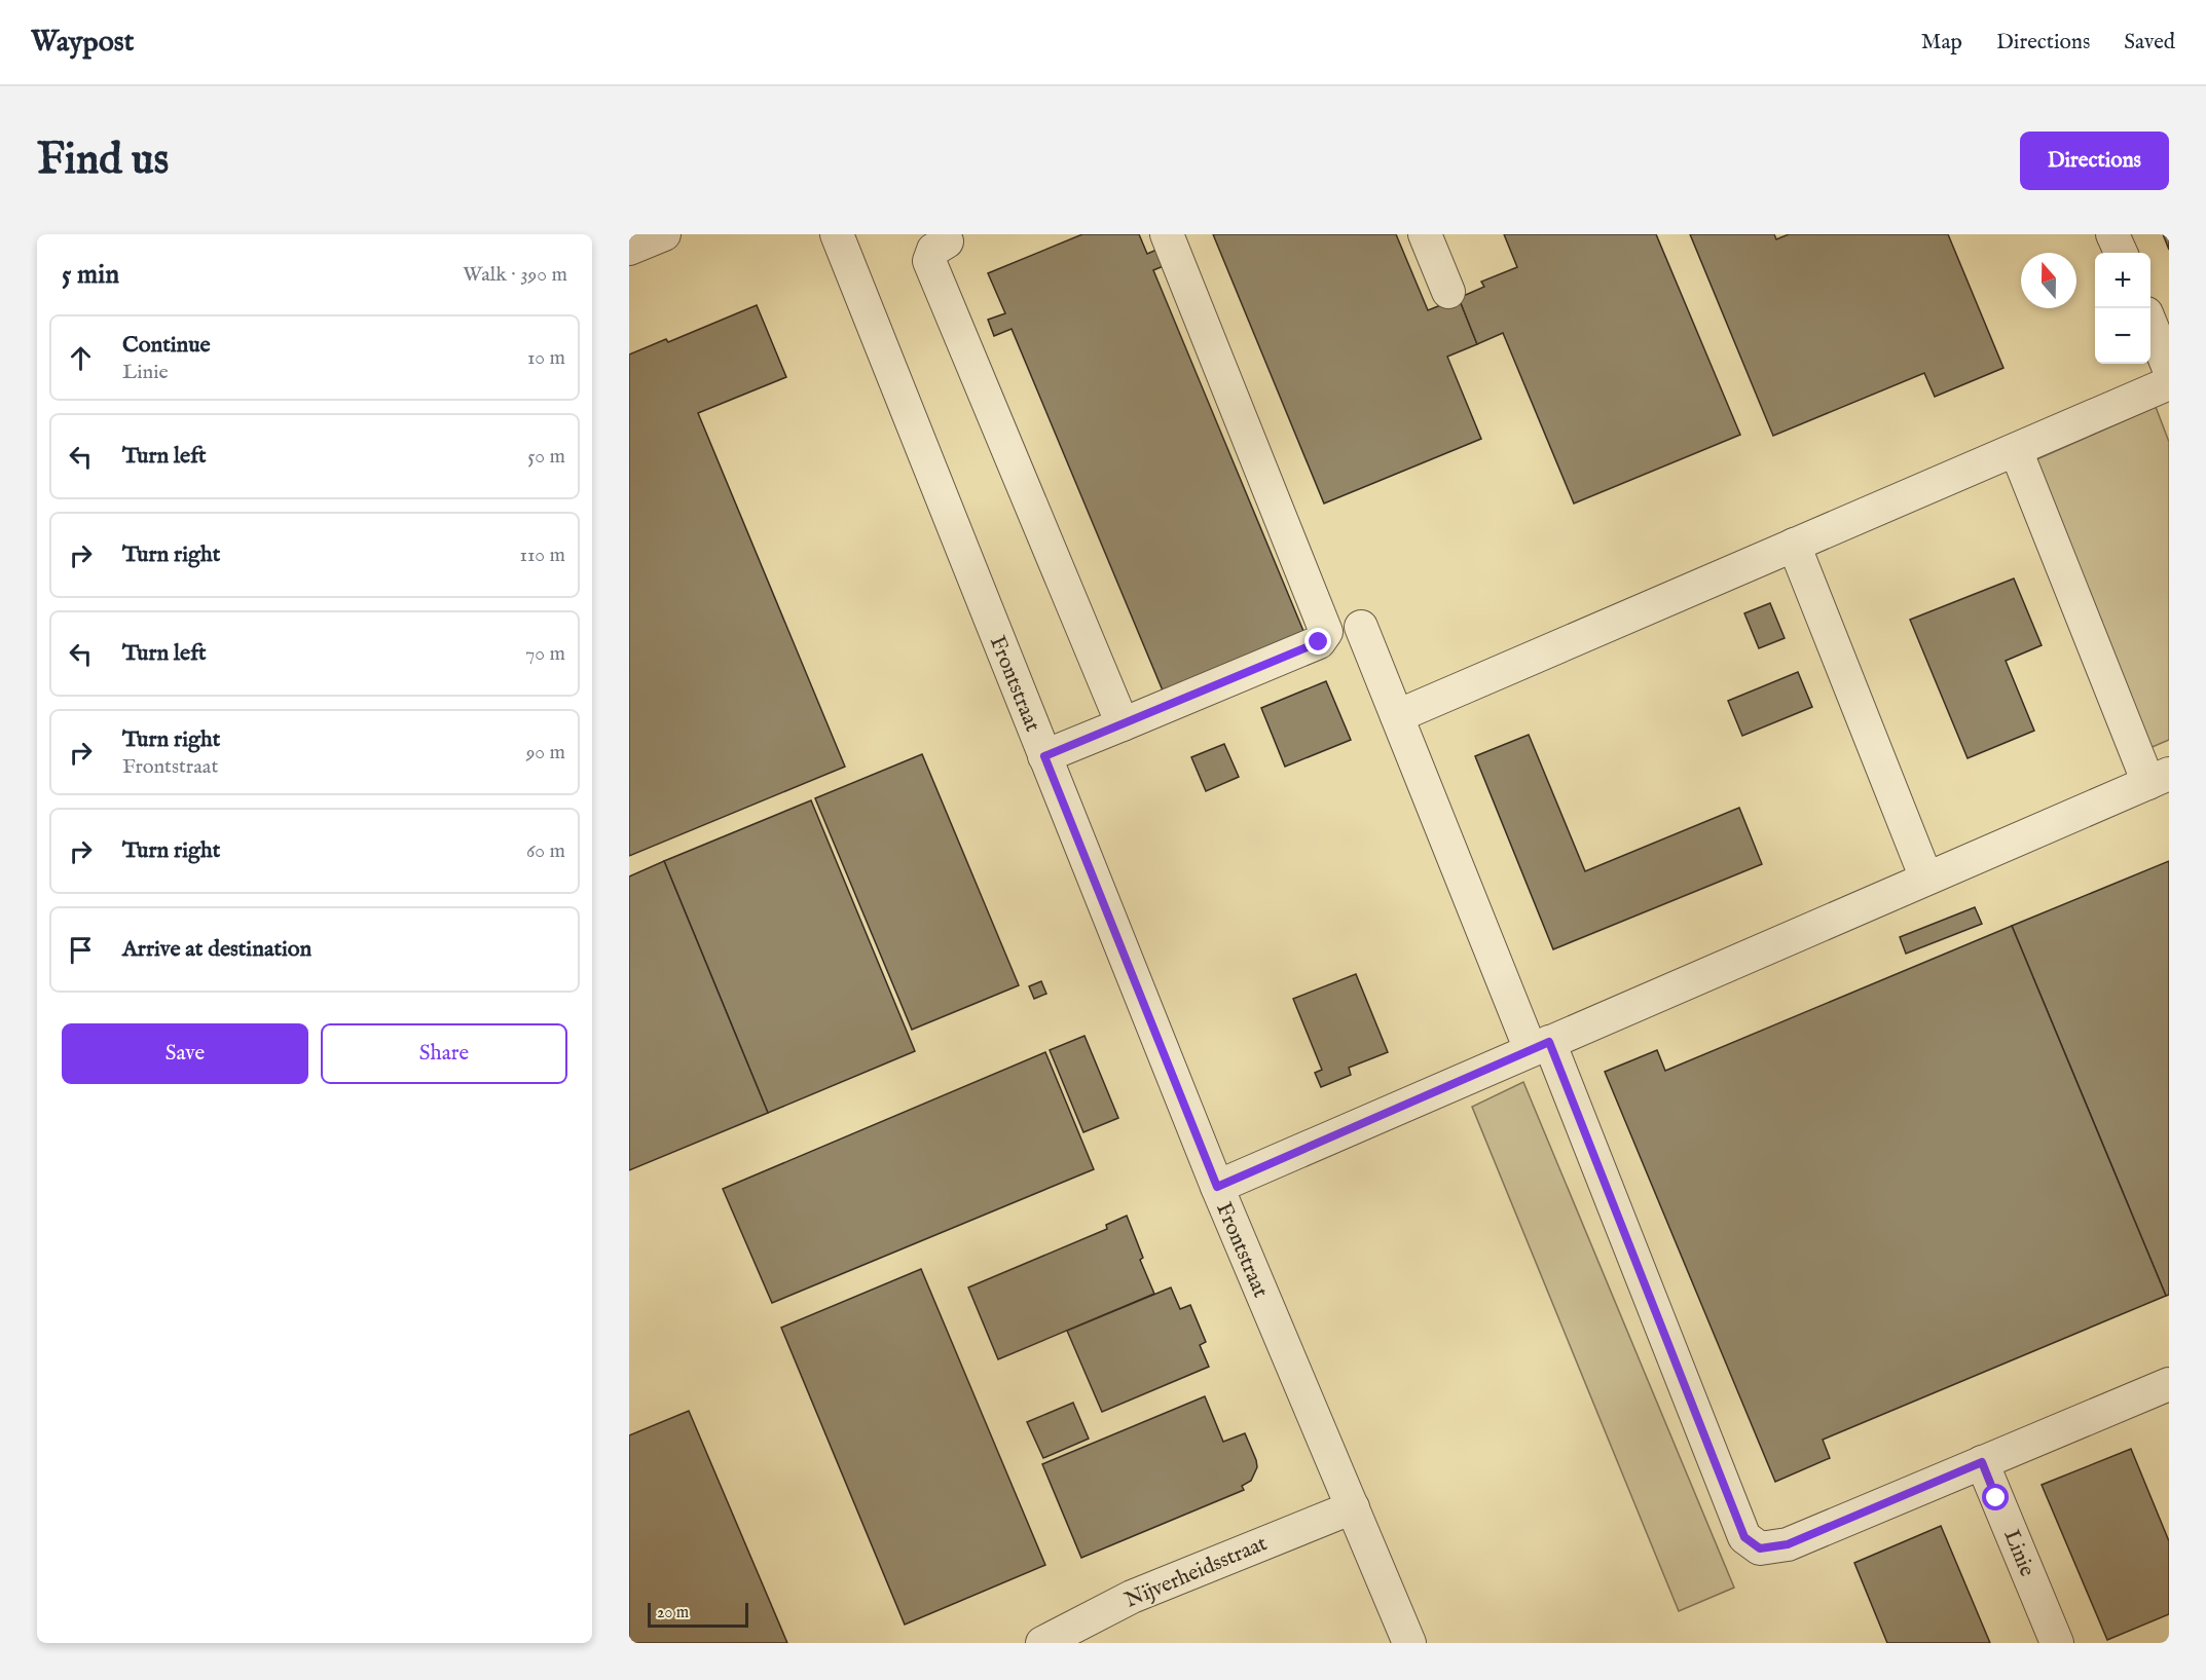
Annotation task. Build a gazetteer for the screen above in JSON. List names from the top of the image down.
{
  "streets": {
    "street": ["Frontstraat", "Linie", "Nijverheidsstraat"]
  },
  "crossings": [
    ["Frontstraat", "Nijverheidsstraat"]
  ],
  "scale_bar": "20 m",
  "north": "top",
  "page": {
    "header": "Waypost",
    "nav": ["Map", "Directions", "Saved"],
    "buttons": [
      "Directions",
      ["Save", "Share"]
    ],
    "title": "Find us",
    "heading": ["5 min", "Walk · 390 m"],
    "map_buttons": ["+", "−"],
    "list": [
      ["Continue", "Linie", "10 m"],
      ["Turn left", "50 m"],
      ["Turn right", "110 m"],
      ["Turn left", "70 m"],
      ["Turn right", "Frontstraat", "90 m"],
      ["Turn right", "60 m"],
      "Arrive at destination"
    ],
    "scale": "20 m"
  }
}
